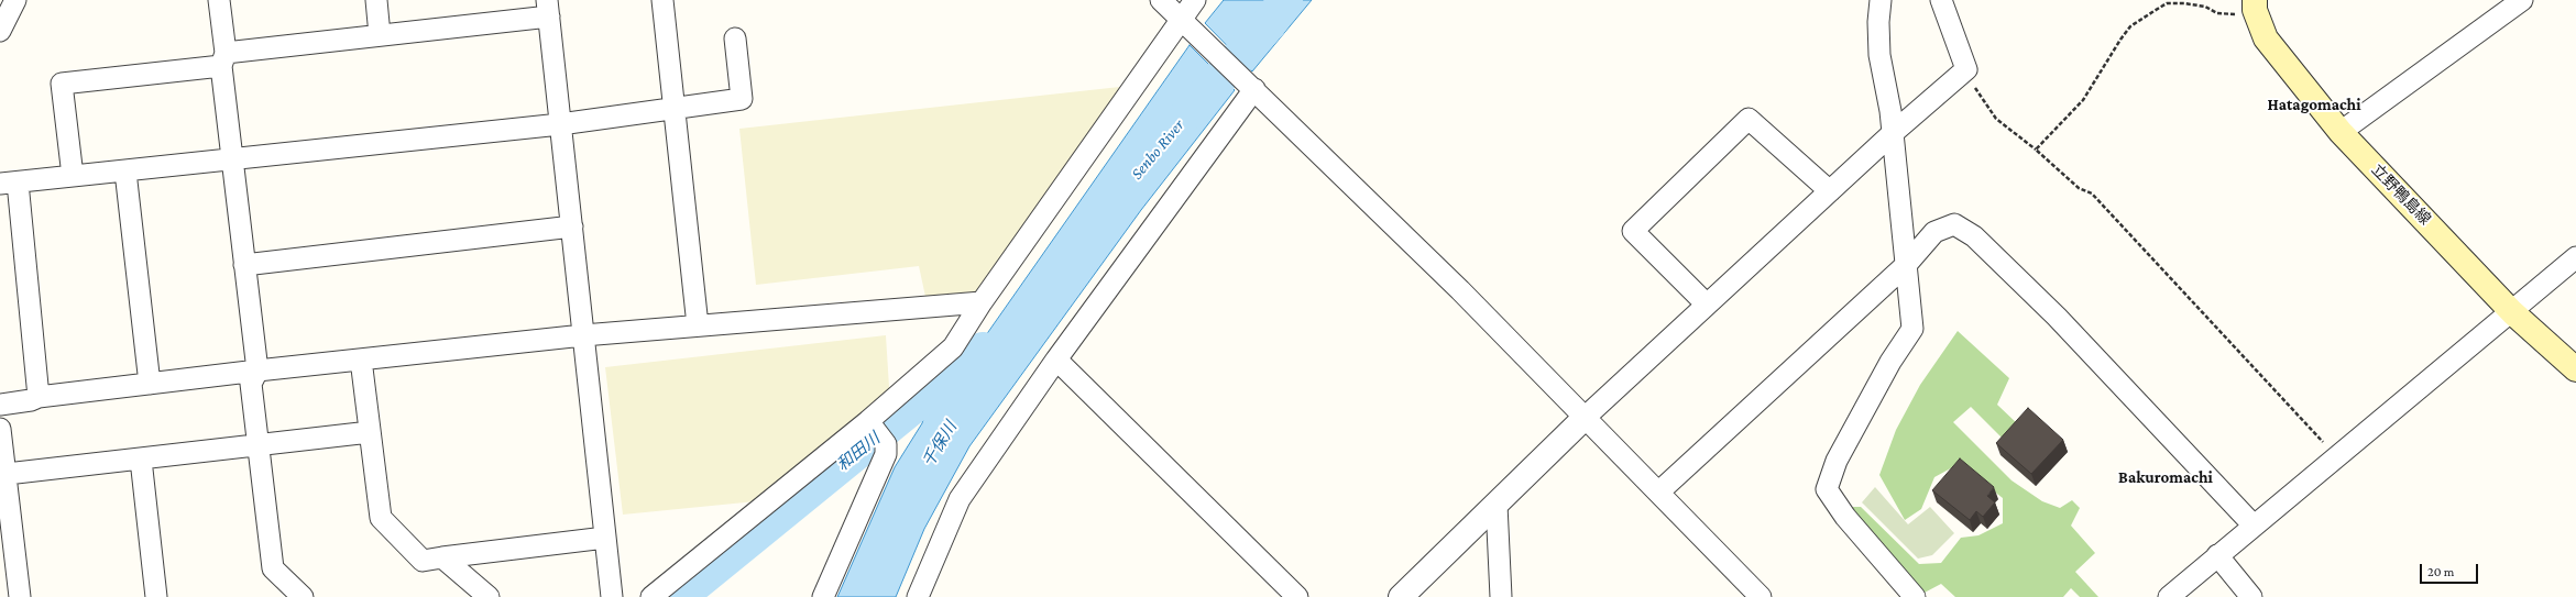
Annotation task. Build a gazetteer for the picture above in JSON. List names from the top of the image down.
{
  "streets": {
    "main road": ["立野鴨島線"]
  },
  "districts": ["Hatagomachi", "Bakuromachi"],
  "water": ["Senbo River", "千保川", "和田川"],
  "scale_bar": "20 m"
}
